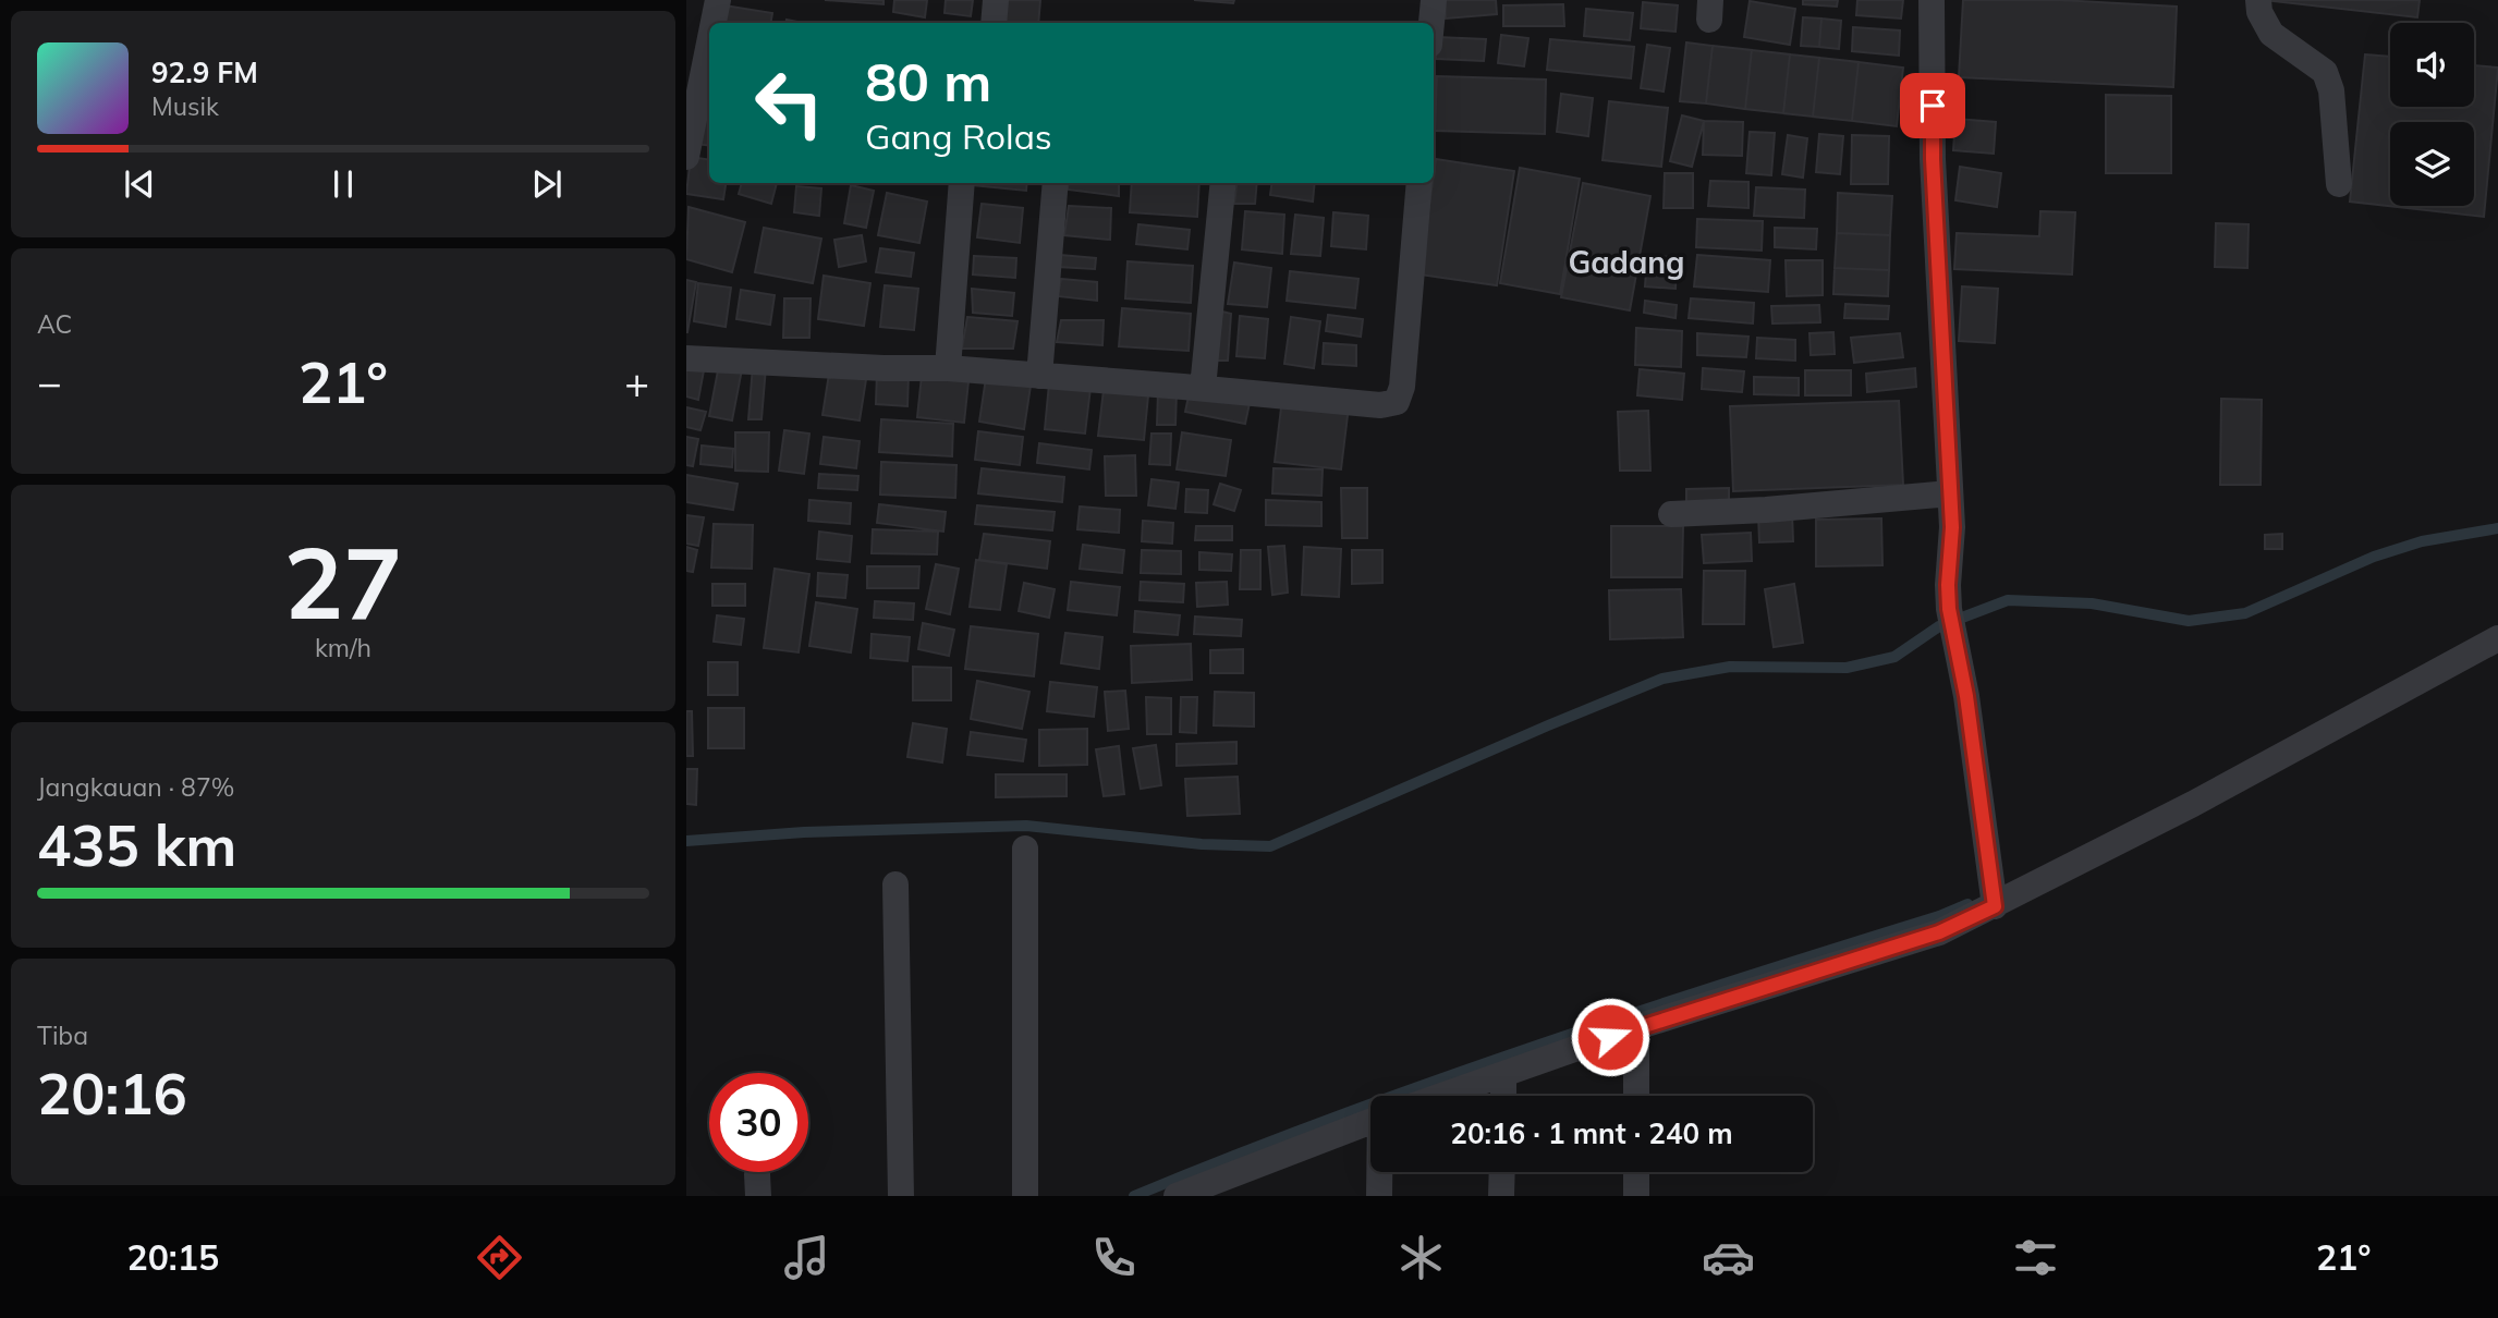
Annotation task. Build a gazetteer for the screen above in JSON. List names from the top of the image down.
{
  "districts": ["Gadang"],
  "page": {
    "turn": ["80 m", "Gang Rolas"],
    "song": ["92.9 FM", "Musik"],
    "tile": [
      "AC",
      ["27", "km/h"],
      ["Jangkauan · 87%", "435 km"],
      ["Tiba", "20:16"]
    ],
    "heat": ["−", "21°", "+"],
    "limit": "30",
    "trip": "20:16 · 1 mnt · 240 m",
    "tabs": ["20:15", "21°"]
  }
}
